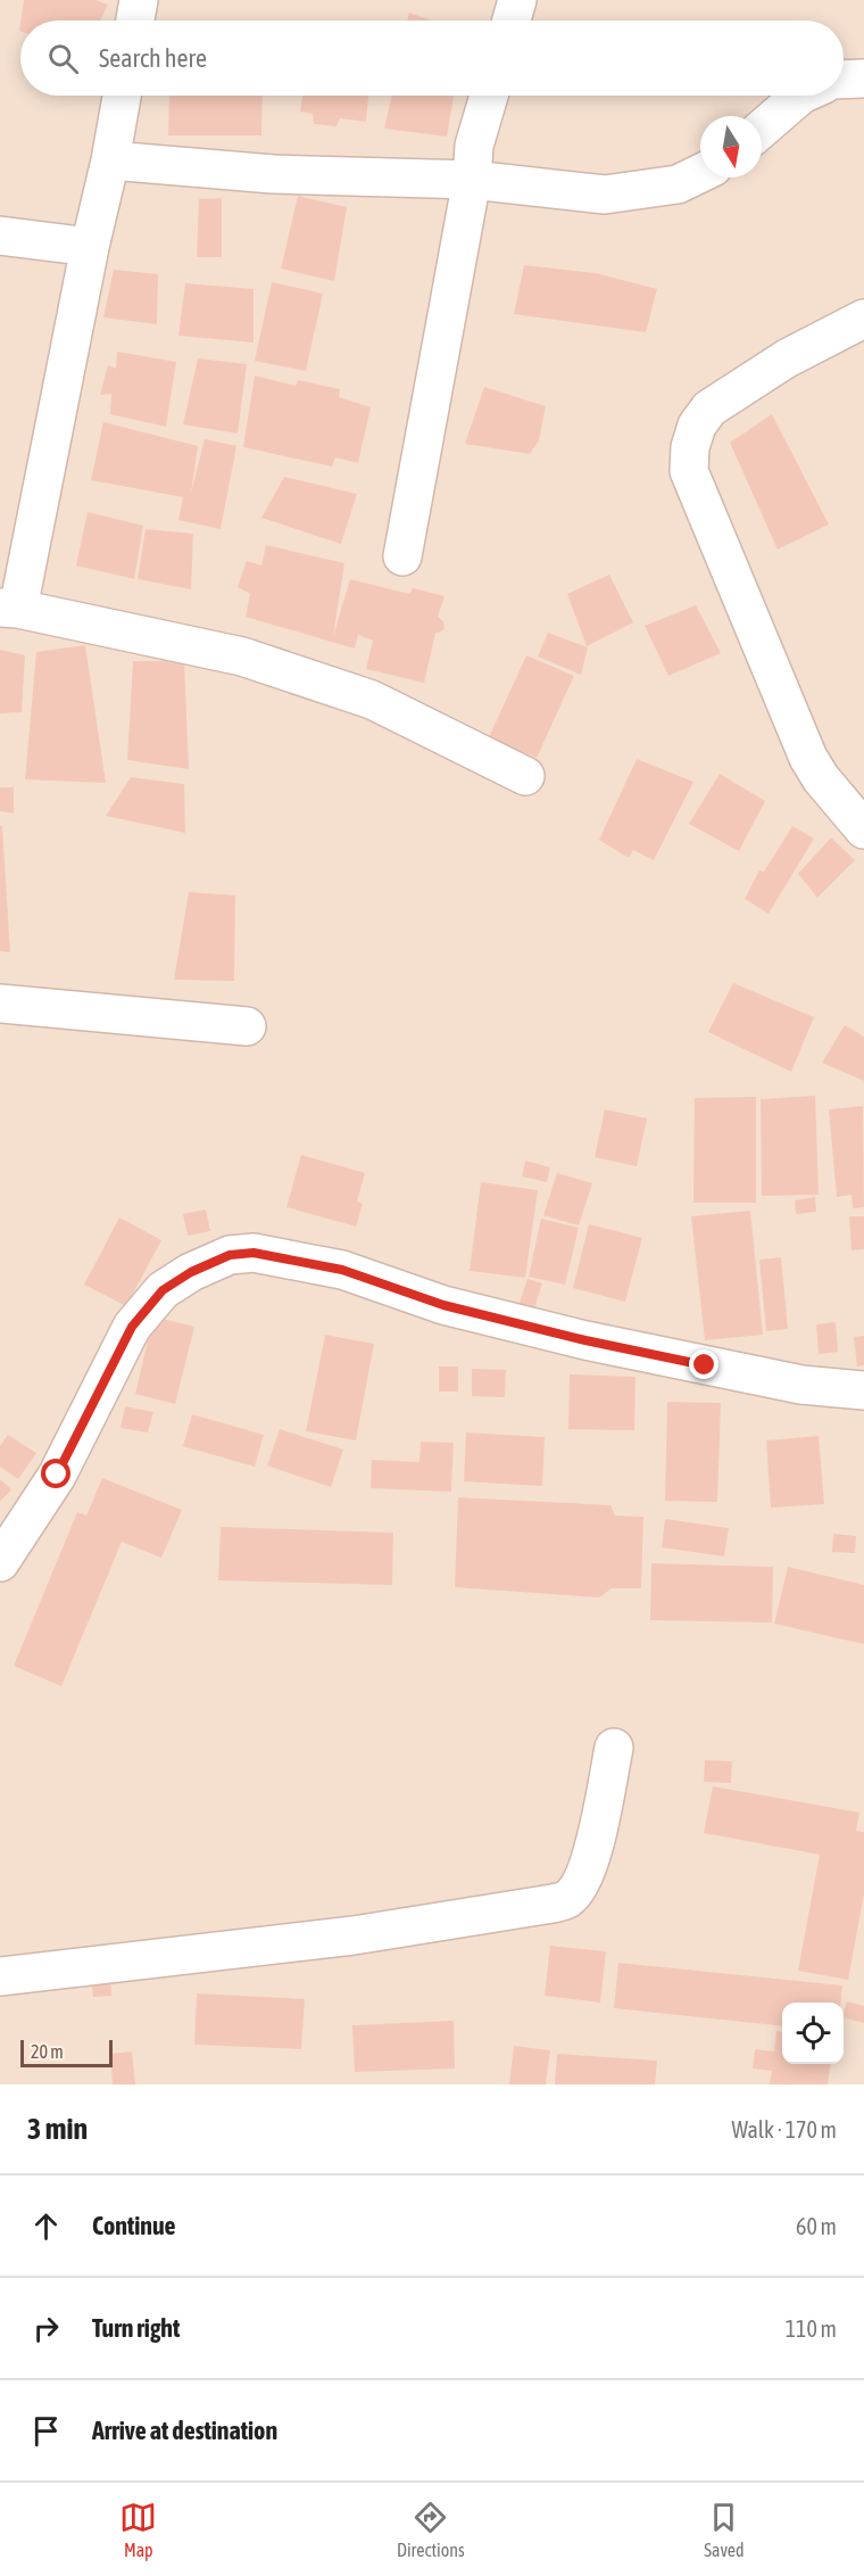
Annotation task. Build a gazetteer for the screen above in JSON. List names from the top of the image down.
{
  "scale_bar": "20 m",
  "north": "bottom",
  "page": {
    "search": "Search here",
    "scale": "20 m",
    "heading": ["3 min", "Walk · 170 m"],
    "list": [
      ["Continue", "60 m"],
      ["Turn right", "110 m"],
      "Arrive at destination"
    ],
    "nav": ["Map", "Directions", "Saved"]
  }
}
